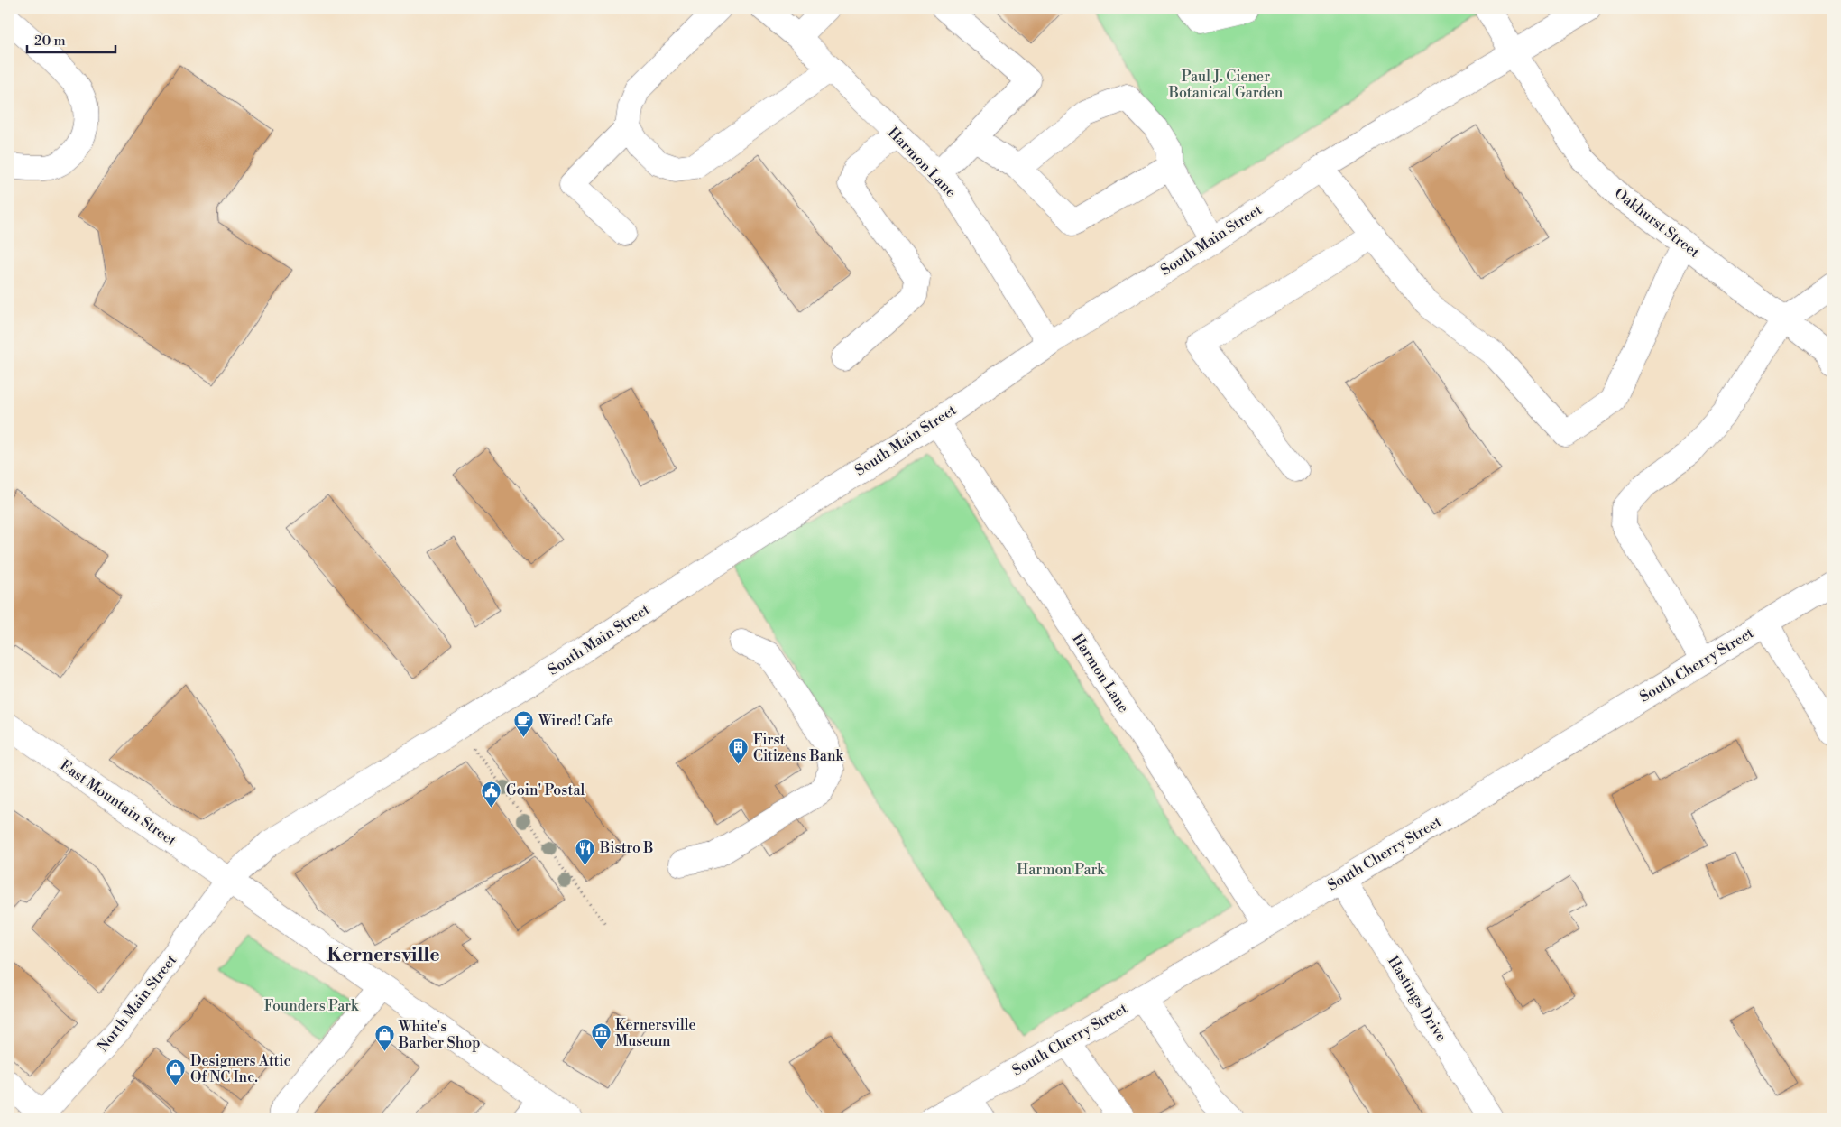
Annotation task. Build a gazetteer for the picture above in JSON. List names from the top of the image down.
{
  "streets": {
    "main road": [
      "Harmon Lane",
      "Oakhurst Street",
      "South Main Street",
      "South Cherry Street",
      "East Mountain Street",
      "Hastings Drive",
      "North Main Street"
    ]
  },
  "crossings": [
    ["Harmon Lane", "South Main Street"],
    ["Harmon Lane", "South Cherry Street"],
    ["Oakhurst Street", "South Main Street"],
    ["South Main Street", "East Mountain Street"],
    ["South Main Street", "North Main Street"],
    ["South Cherry Street", "Hastings Drive"],
    ["East Mountain Street", "North Main Street"]
  ],
  "districts": ["Kernersville"],
  "parks": ["Paul J. Ciener Botanical Garden", "Harmon Park", "Founders Park"],
  "places": {
    "cafe": ["Wired! Cafe"],
    "building": ["First Citizens Bank"],
    "public building": ["Goin' Postal"],
    "restaurant": ["Bistro B"],
    "museum": ["Kernersville Museum"],
    "shop": ["White's Barber Shop", "Designers Attic Of NC Inc."]
  },
  "scale_bar": "20 m"
}
